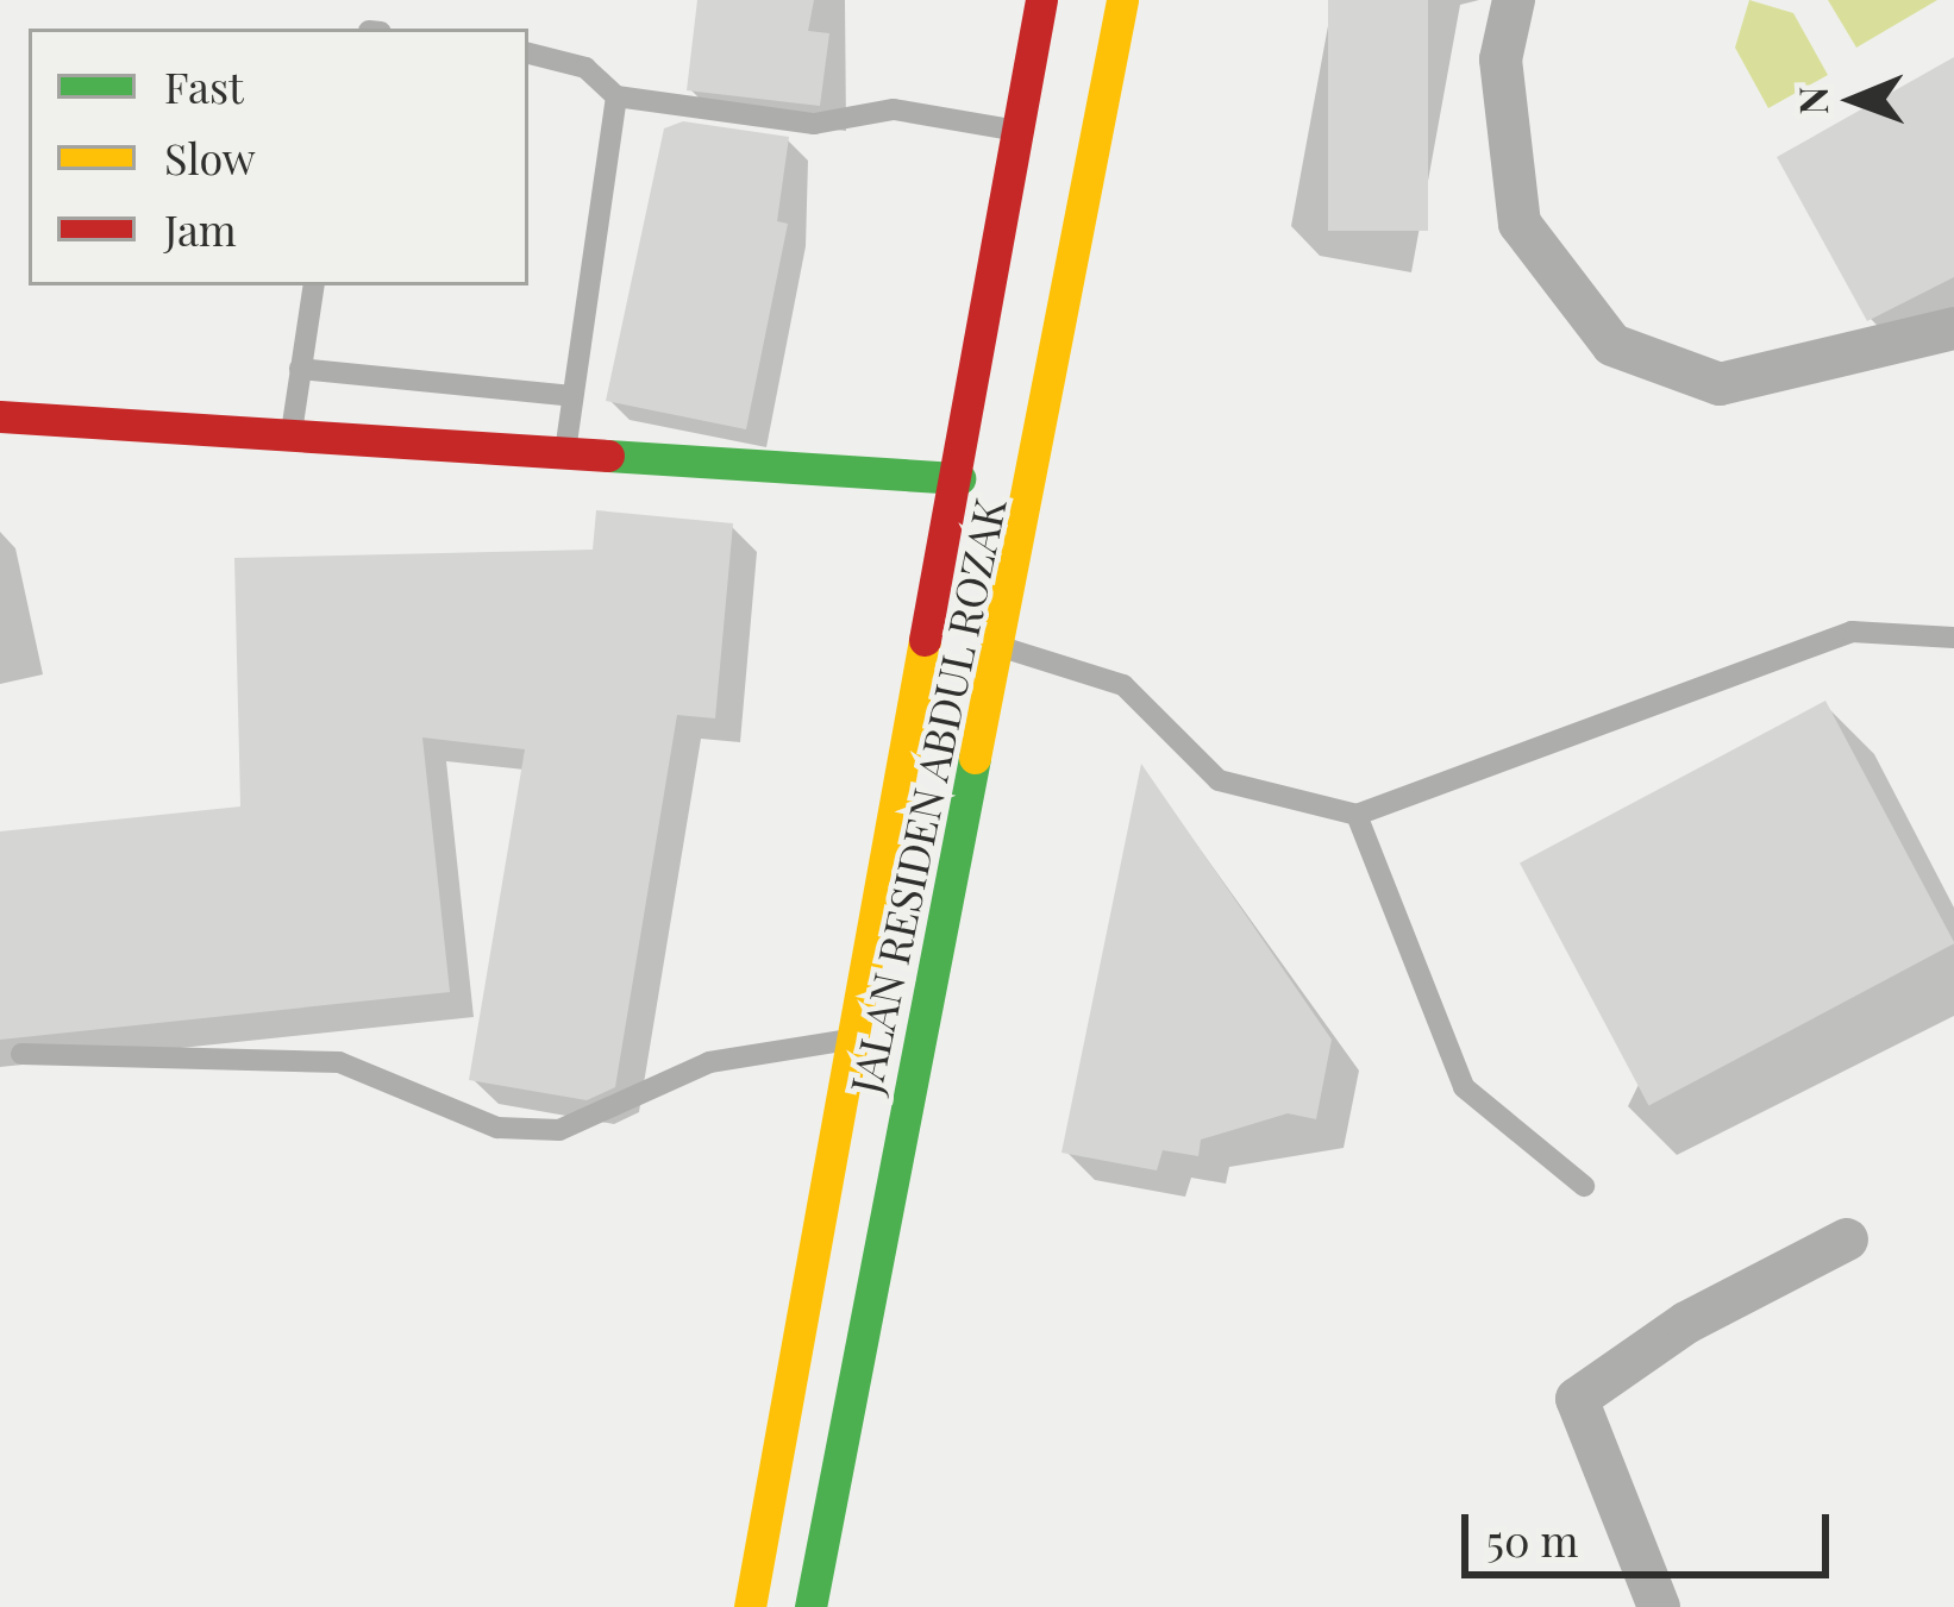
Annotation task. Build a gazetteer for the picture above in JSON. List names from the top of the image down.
{
  "streets": {
    "main road": ["JALAN RESIDEN ABDUL ROZAK"]
  },
  "legend": ["Fast", "Slow", "Jam"],
  "scale_bar": "50 m",
  "north": "left"
}
